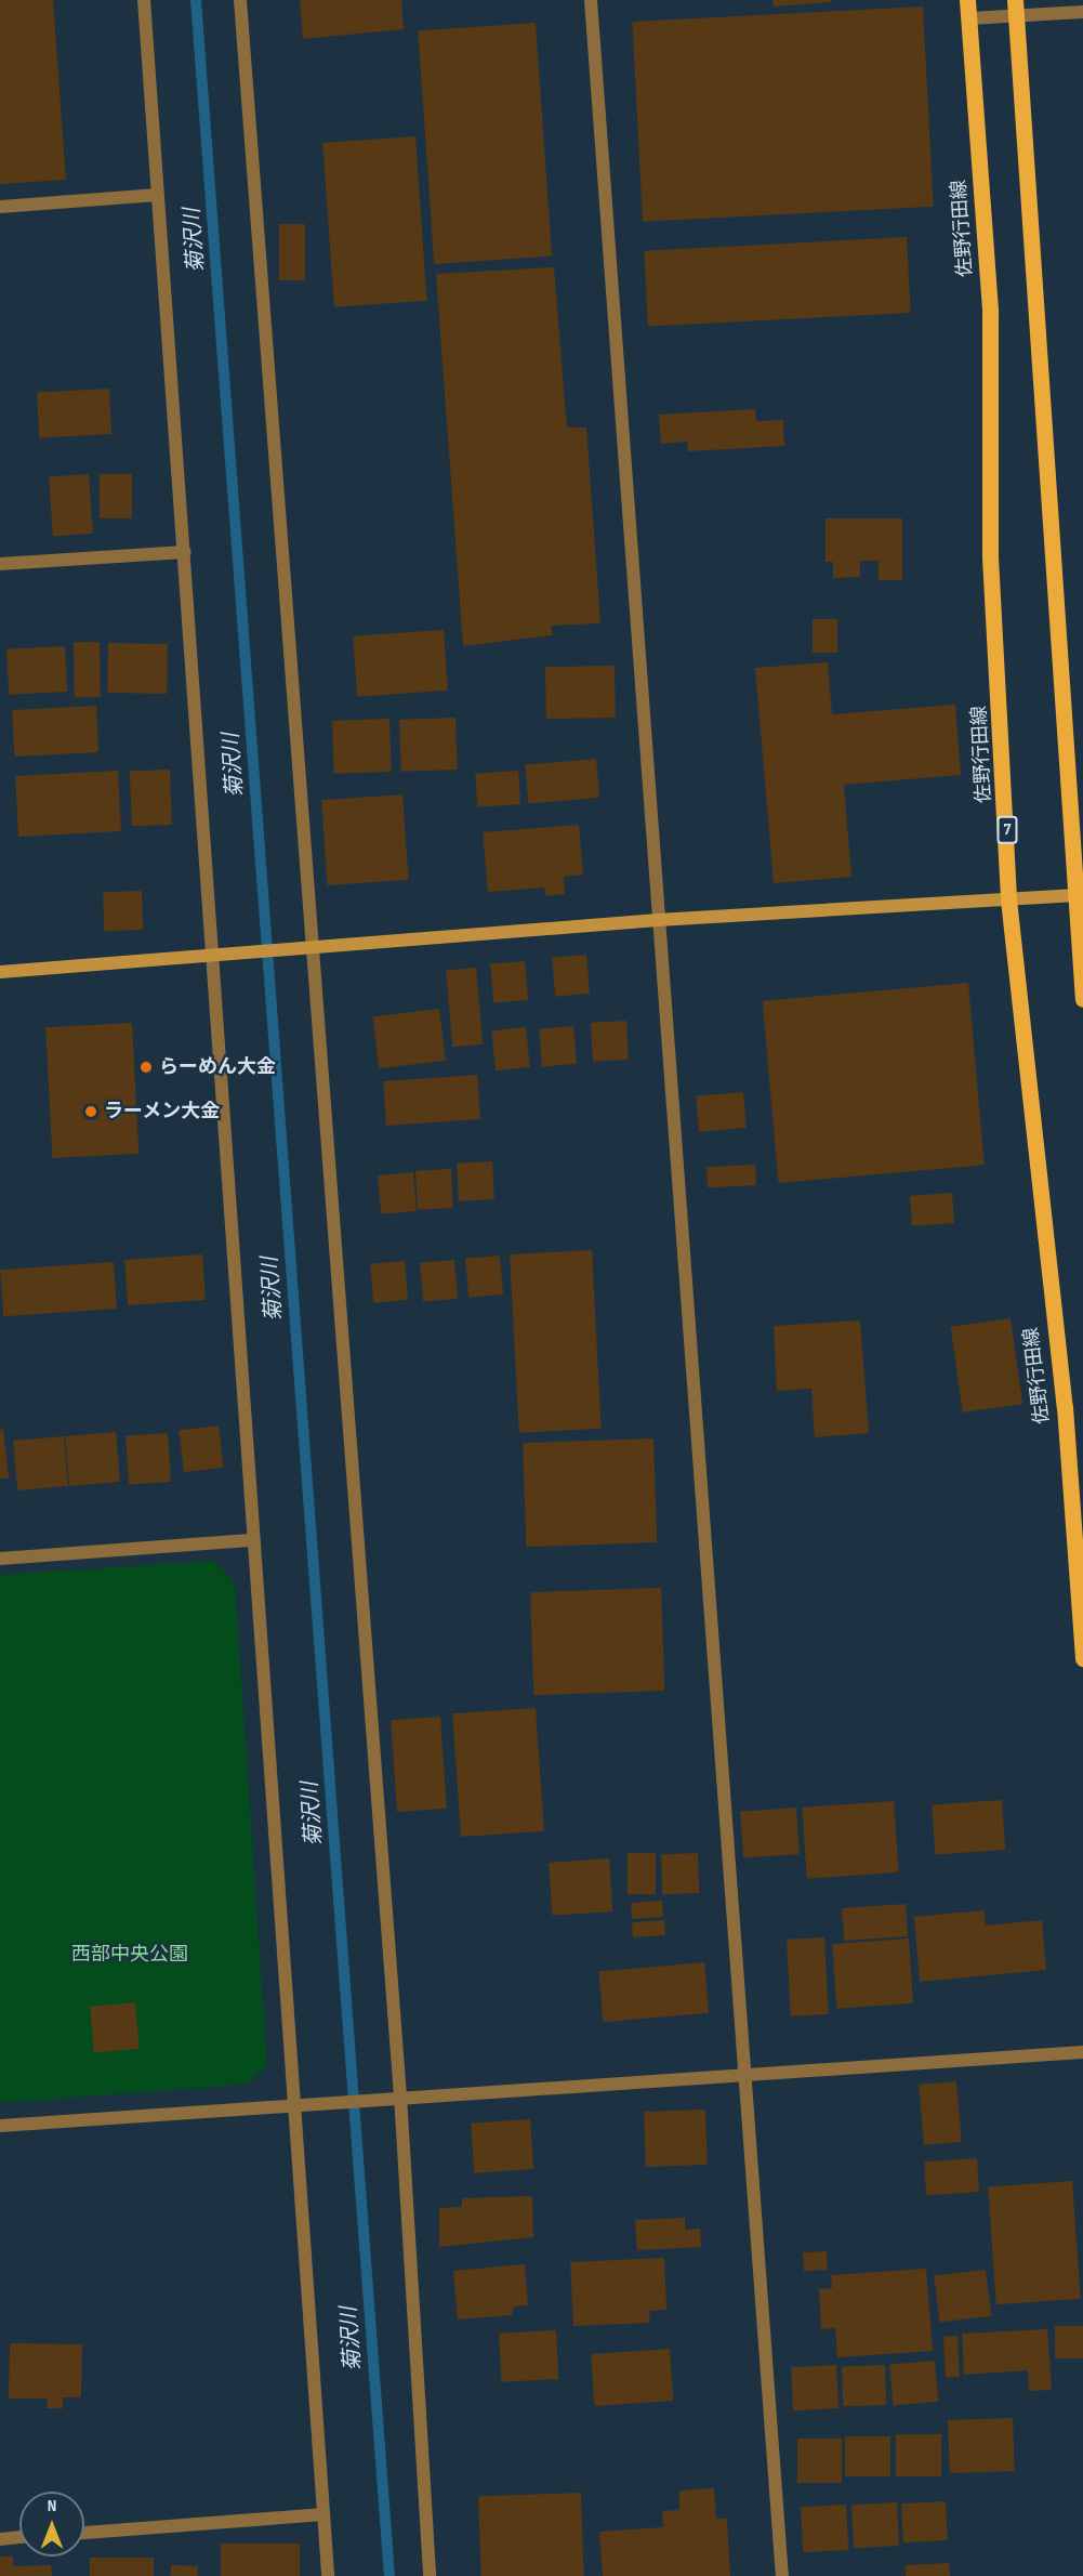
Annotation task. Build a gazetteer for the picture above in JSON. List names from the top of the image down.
{
  "streets": {
    "main road": ["佐野行田線", "7"]
  },
  "water": ["菊沢川"],
  "parks": ["西部中央公園"],
  "places": ["らーめん大金", "ラーメン大金"],
  "north": "top"
}
